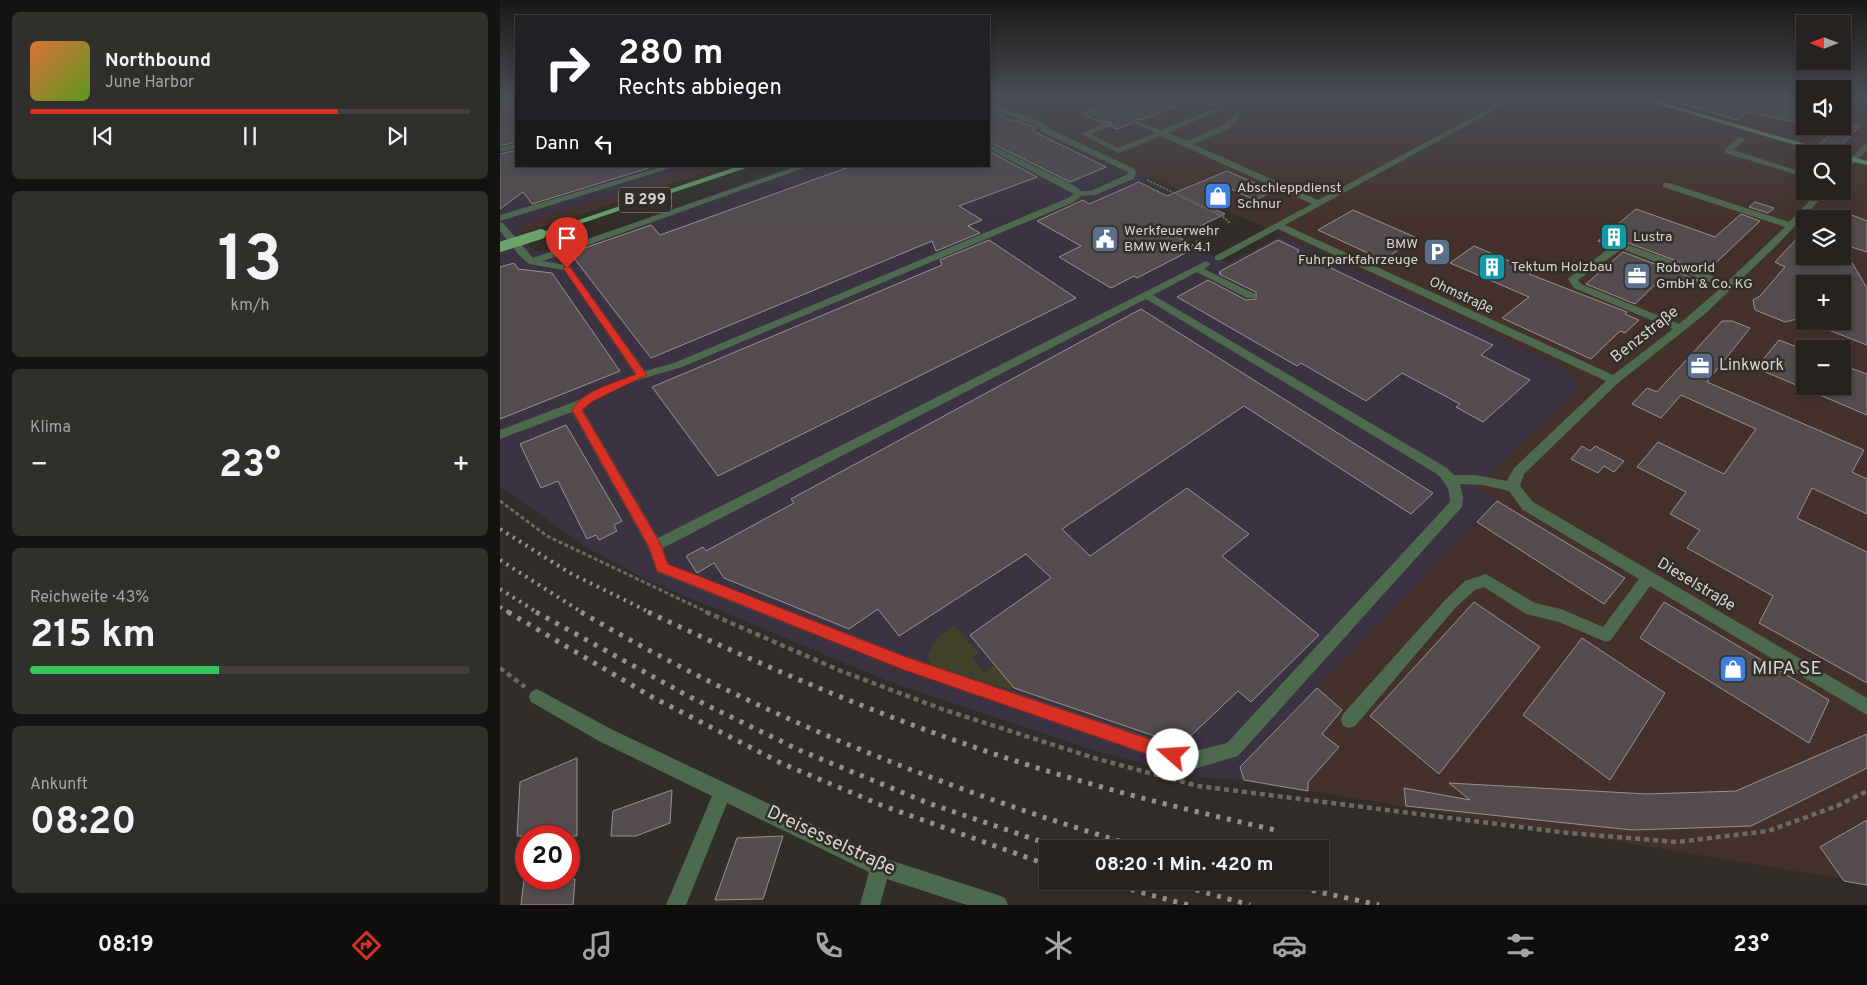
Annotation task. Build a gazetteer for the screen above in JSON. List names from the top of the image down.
{
  "streets": {
    "main road": ["B 299"],
    "street": [
      "Ohmstraße",
      "Benzstraße",
      "Dieselstraße",
      "Dreisesselstraße"
    ]
  },
  "crossings": [
    ["Ohmstraße", "Benzstraße"],
    ["Benzstraße", "Dieselstraße"]
  ],
  "places": {
    "shop": ["Abschleppdienst Schnur", "MIPA SE"],
    "building": ["Lustra", "Tektum Holzbau"],
    "public building": ["Werkfeuerwehr BMW Werk 4.1"],
    "parking": ["BMW Fuhrparkfahrzeuge"],
    "office": ["Robworld GmbH & Co. KG", "Linkwork"]
  },
  "north": "left",
  "page": {
    "map_buttons": ["+", "−"],
    "turn": ["280 m", "Rechts abbiegen"],
    "song": ["Northbound", "June Harbor"],
    "then": "Dann",
    "tile": [
      ["13", "km/h"],
      "Klima",
      ["Reichweite · 43%", "215 km"],
      ["Ankunft", "08:20"]
    ],
    "heat": ["−", "23°", "+"],
    "limit": "20",
    "trip": "08:20 · 1 Min. · 420 m",
    "tabs": ["08:19", "23°"]
  }
}
